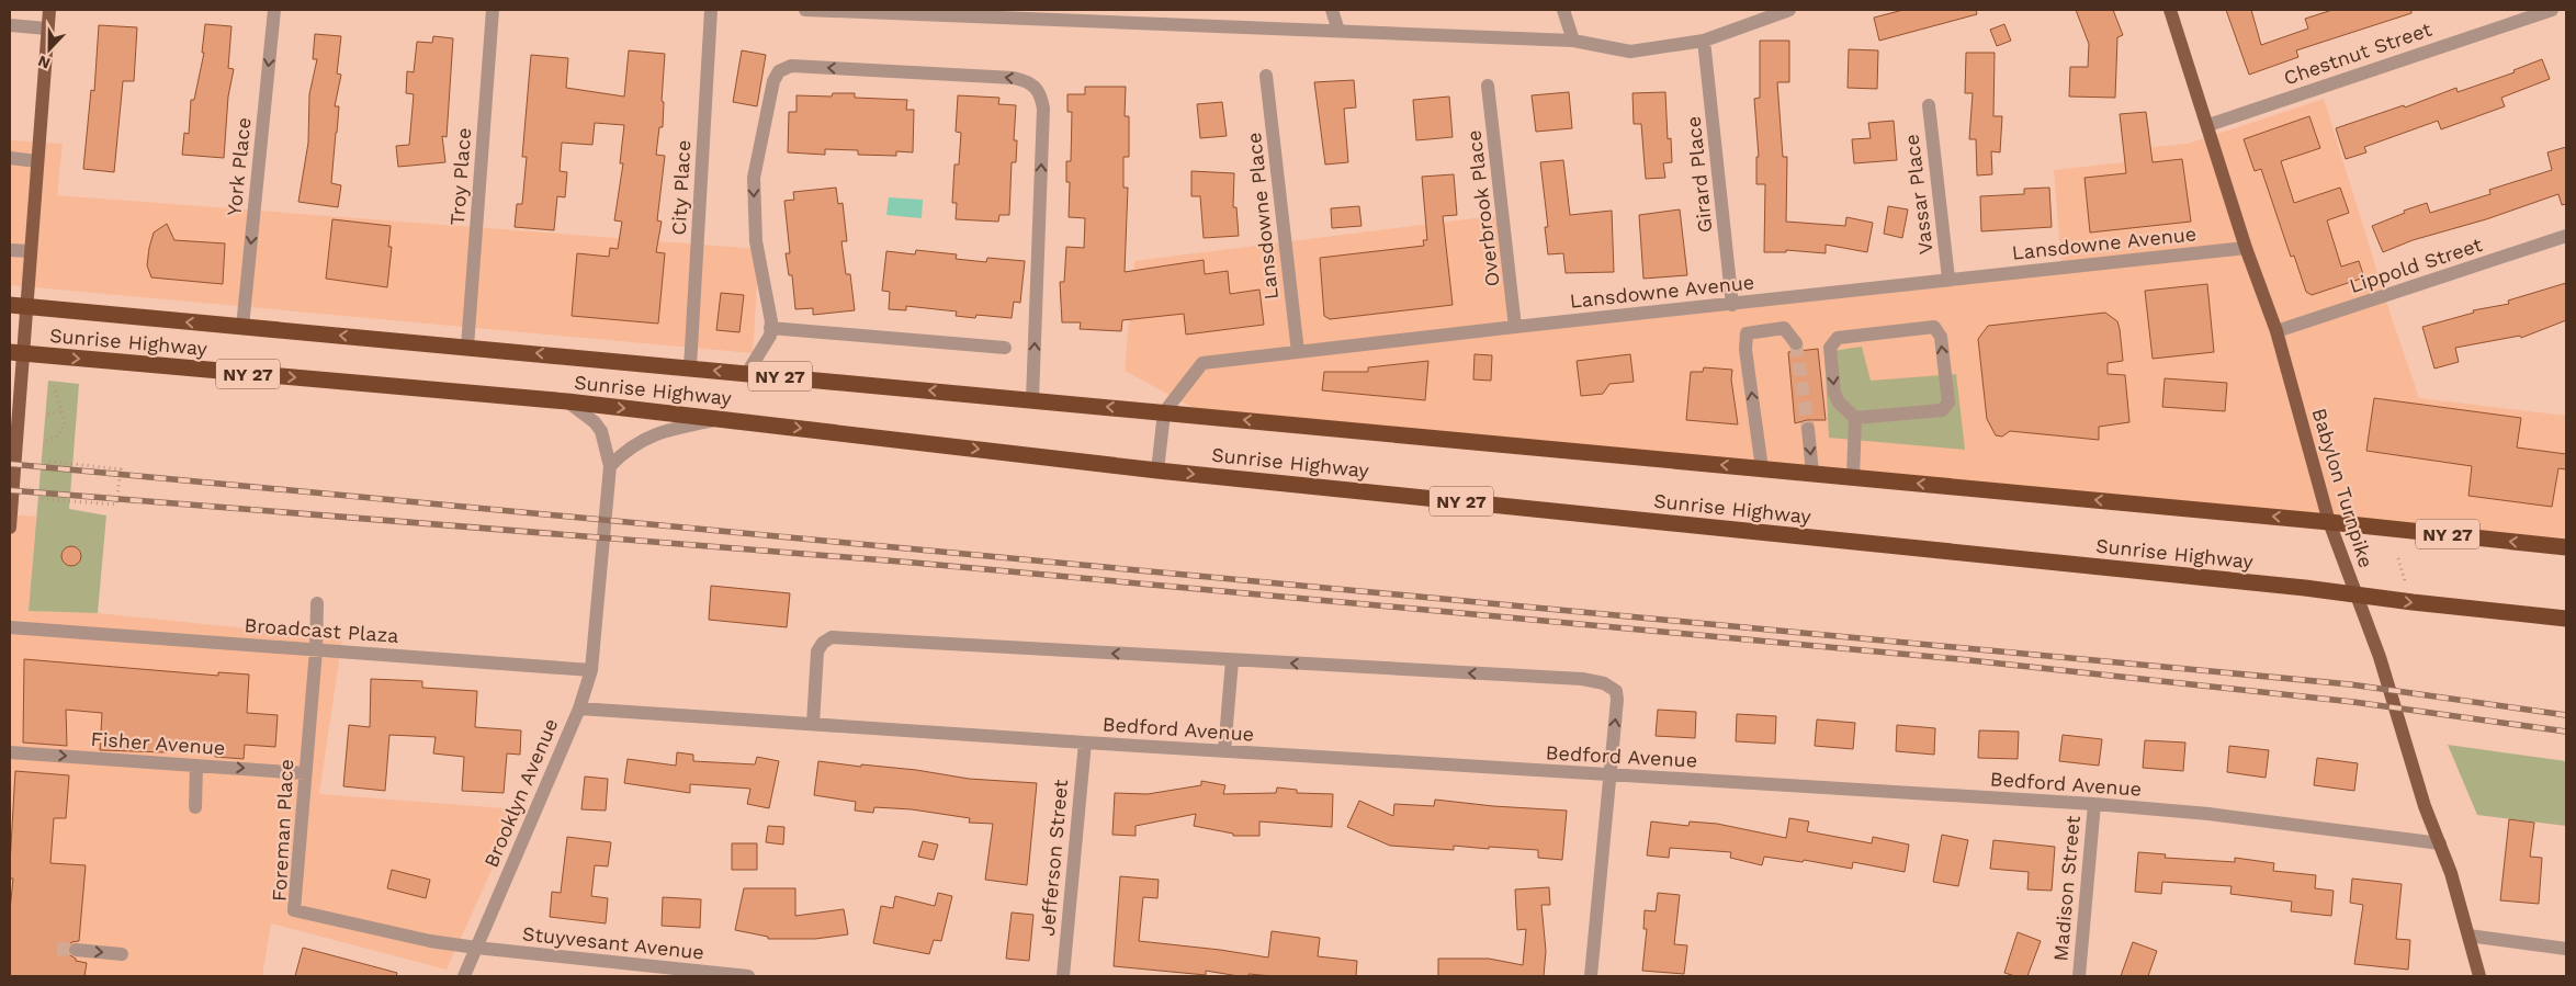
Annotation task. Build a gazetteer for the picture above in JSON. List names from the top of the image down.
{
  "streets": {
    "highway": ["Sunrise Highway", "NY 27"],
    "main road": ["Babylon Turnpike"],
    "street": [
      "Chestnut Street",
      "York Place",
      "Girard Place",
      "Troy Place",
      "City Place",
      "Vassar Place",
      "Overbrook Place",
      "Lansdowne Place",
      "Lansdowne Avenue",
      "Lippold Street",
      "Broadcast Plaza",
      "Bedford Avenue",
      "Fisher Avenue",
      "Brooklyn Avenue",
      "Foreman Place",
      "Jefferson Street",
      "Madison Street",
      "Stuyvesant Avenue"
    ]
  },
  "crossings": [
    ["Chestnut Street", "Babylon Turnpike"],
    ["York Place", "Sunrise Highway"],
    ["Girard Place", "Lansdowne Avenue"],
    ["Troy Place", "Sunrise Highway"],
    ["City Place", "Sunrise Highway"],
    ["Vassar Place", "Lansdowne Avenue"],
    ["Overbrook Place", "Lansdowne Avenue"],
    ["Lansdowne Place", "Lansdowne Avenue"],
    ["Lansdowne Avenue", "Sunrise Highway"],
    ["Lansdowne Avenue", "Babylon Turnpike"],
    ["Lippold Street", "Babylon Turnpike"],
    ["Sunrise Highway", "Babylon Turnpike"],
    ["Babylon Turnpike", "Bedford Avenue"],
    ["Broadcast Plaza", "Foreman Place"],
    ["Bedford Avenue", "Brooklyn Avenue"],
    ["Bedford Avenue", "Jefferson Street"],
    ["Bedford Avenue", "Madison Street"],
    ["Fisher Avenue", "Foreman Place"],
    ["Brooklyn Avenue", "Foreman Place"],
    ["Brooklyn Avenue", "Stuyvesant Avenue"],
    ["Foreman Place", "Stuyvesant Avenue"]
  ],
  "one_way": ["York Place", "Fisher Avenue"],
  "north": "bottom"
}
